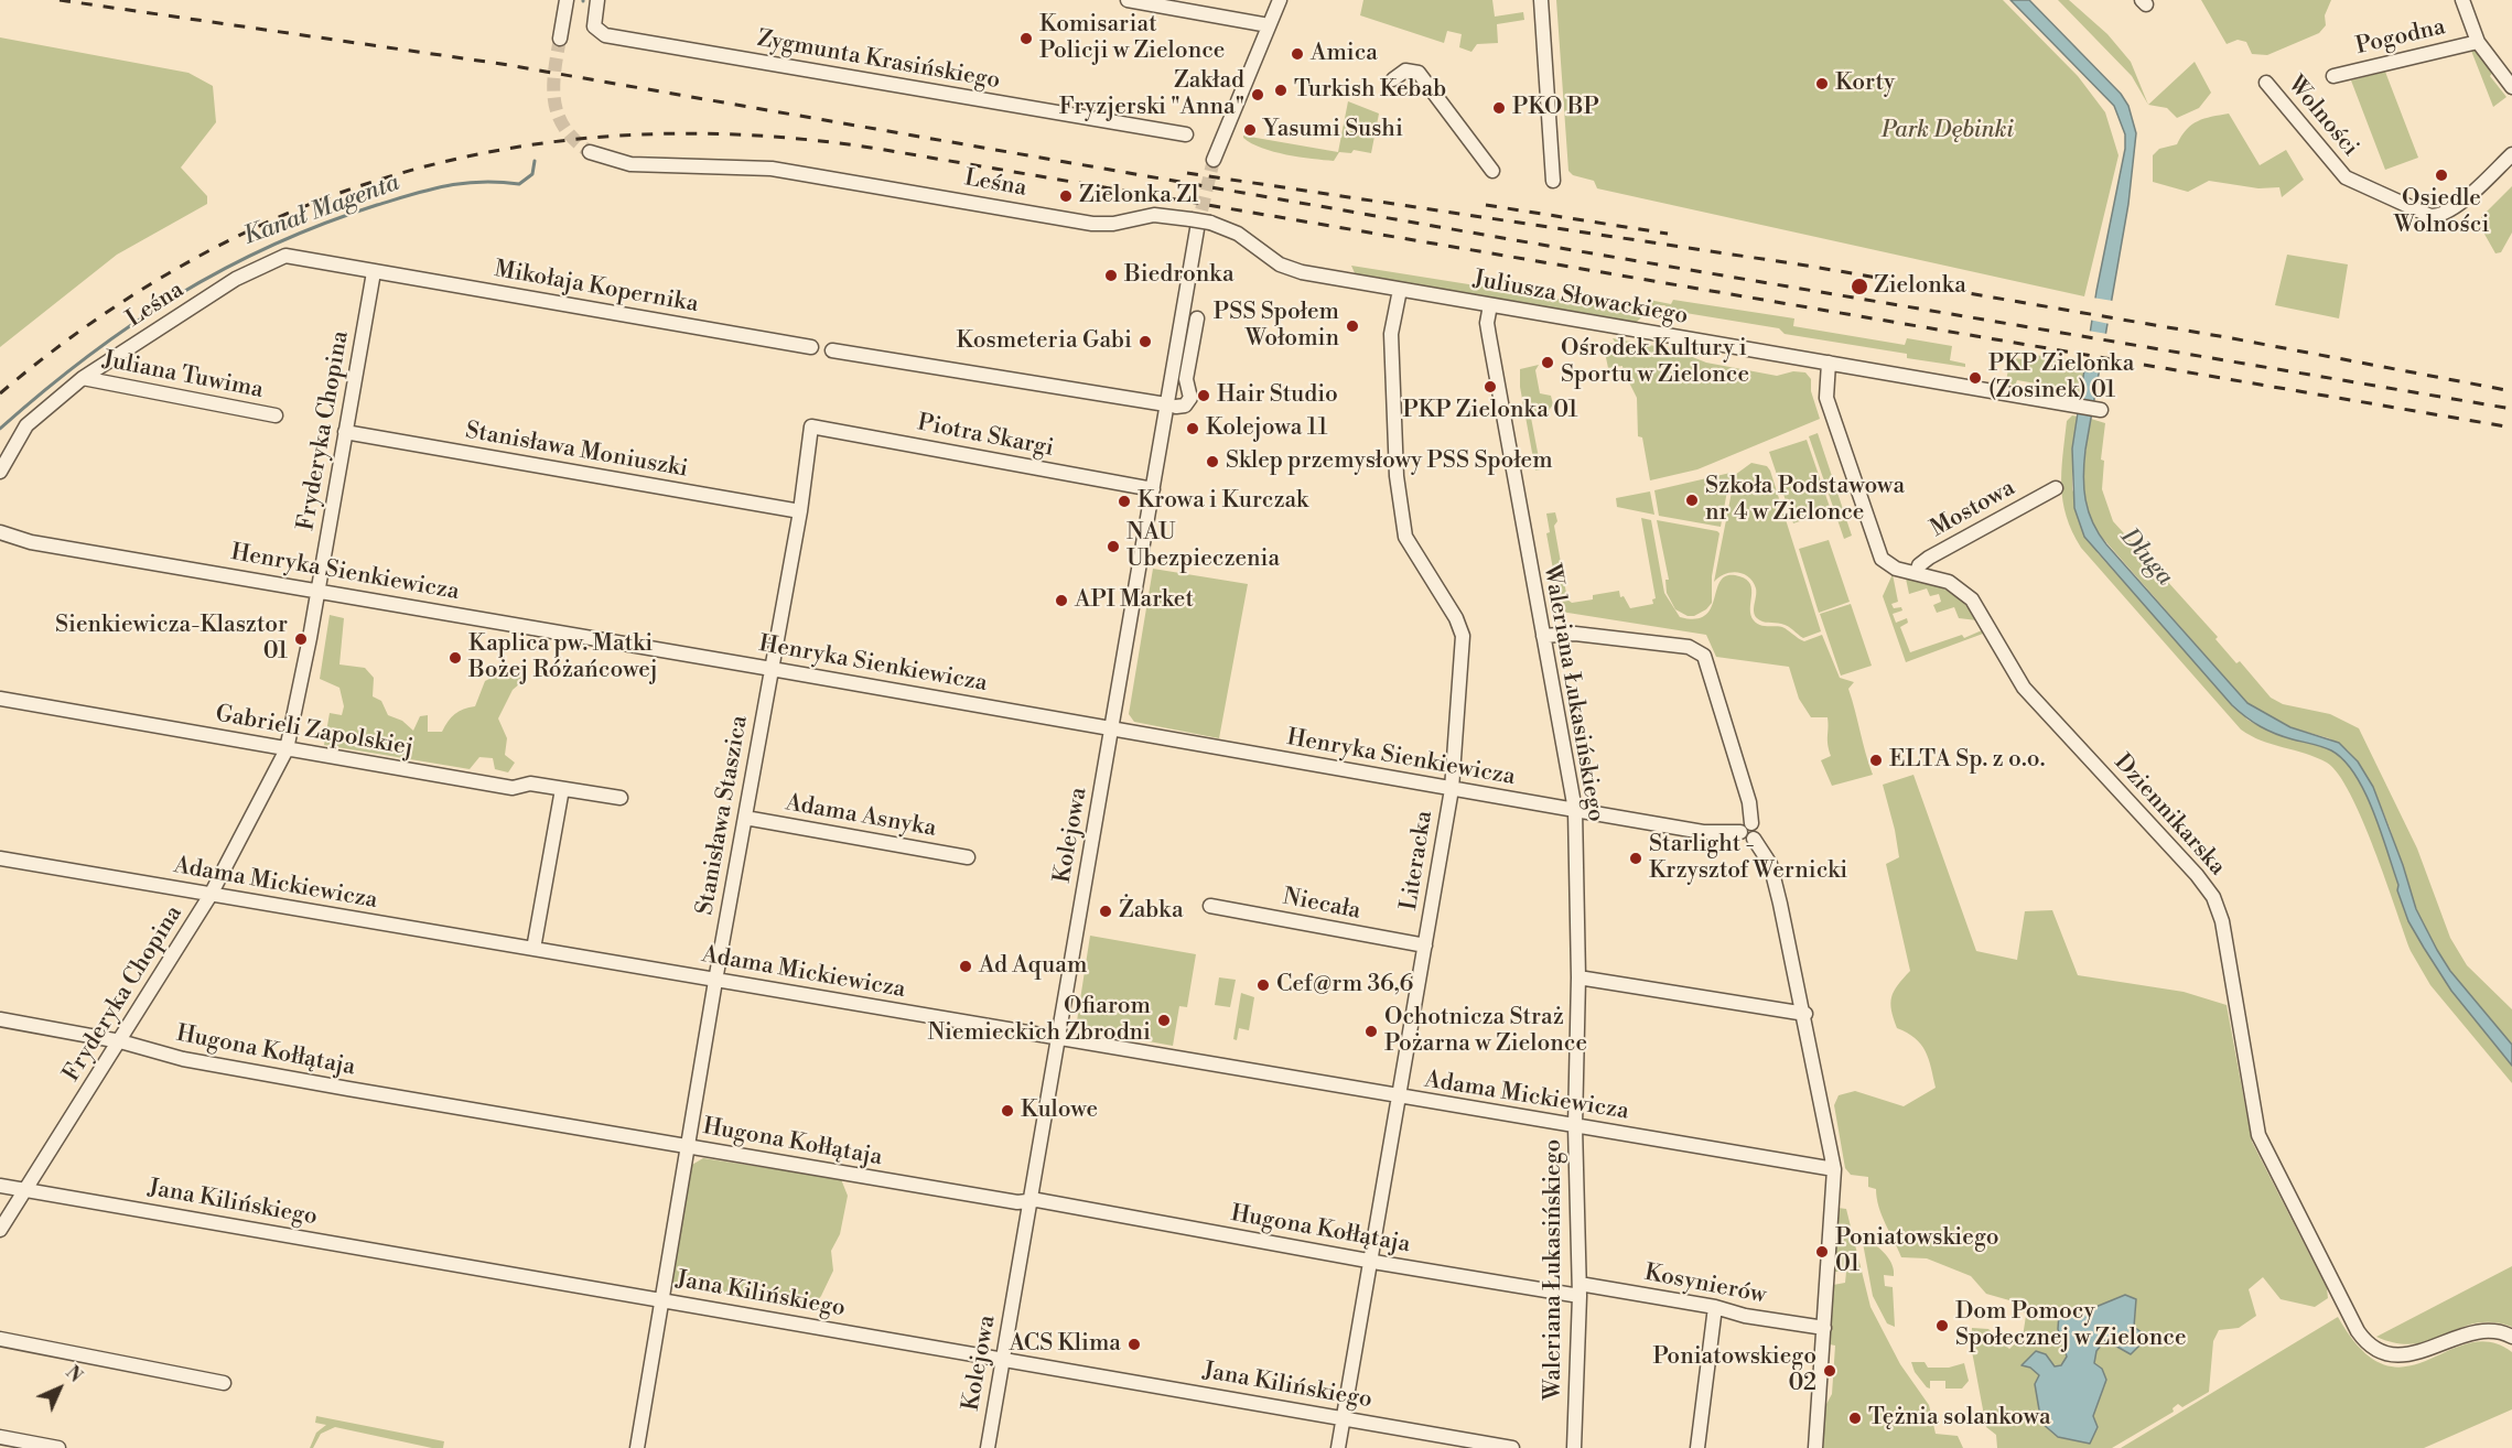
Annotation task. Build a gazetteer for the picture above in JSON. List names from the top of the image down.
{
  "streets": {
    "street": [
      "Pogodna",
      "Zygmunta Krasińskiego",
      "Wolności",
      "Leśna",
      "Mikołaja Kopernika",
      "Juliusza Słowackiego",
      "Juliana Tuwima",
      "Fryderyka Chopina",
      "Piotra Skargi",
      "Stanisława Moniuszki",
      "Mostowa",
      "Henryka Sienkiewicza",
      "Waleriana Łukasińskiego",
      "Gabrieli Zapolskiej",
      "Stanisława Staszica",
      "Dziennikarska",
      "Adama Asnyka",
      "Kolejowa",
      "Literacka",
      "Adama Mickiewicza",
      "Niecała",
      "Hugona Kołłątaja",
      "Jana Kilińskiego",
      "Kosynierów"
    ]
  },
  "crossings": [
    ["Leśna", "Mikołaja Kopernika"],
    ["Leśna", "Juliusza Słowackiego"],
    ["Leśna", "Juliana Tuwima"],
    ["Leśna", "Fryderyka Chopina"],
    ["Leśna", "Kolejowa"],
    ["Mikołaja Kopernika", "Fryderyka Chopina"],
    ["Juliusza Słowackiego", "Waleriana Łukasińskiego"],
    ["Juliusza Słowackiego", "Dziennikarska"],
    ["Juliusza Słowackiego", "Literacka"],
    ["Fryderyka Chopina", "Stanisława Moniuszki"],
    ["Fryderyka Chopina", "Henryka Sienkiewicza"],
    ["Fryderyka Chopina", "Gabrieli Zapolskiej"],
    ["Fryderyka Chopina", "Adama Mickiewicza"],
    ["Fryderyka Chopina", "Hugona Kołłątaja"],
    ["Fryderyka Chopina", "Jana Kilińskiego"],
    ["Piotra Skargi", "Stanisława Staszica"],
    ["Piotra Skargi", "Kolejowa"],
    ["Stanisława Moniuszki", "Stanisława Staszica"],
    ["Mostowa", "Dziennikarska"],
    ["Henryka Sienkiewicza", "Waleriana Łukasińskiego"],
    ["Henryka Sienkiewicza", "Stanisława Staszica"],
    ["Henryka Sienkiewicza", "Kolejowa"],
    ["Henryka Sienkiewicza", "Literacka"],
    ["Waleriana Łukasińskiego", "Adama Mickiewicza"],
    ["Waleriana Łukasińskiego", "Hugona Kołłątaja"],
    ["Waleriana Łukasińskiego", "Kosynierów"],
    ["Stanisława Staszica", "Adama Asnyka"],
    ["Stanisława Staszica", "Adama Mickiewicza"],
    ["Stanisława Staszica", "Hugona Kołłątaja"],
    ["Stanisława Staszica", "Jana Kilińskiego"],
    ["Kolejowa", "Adama Mickiewicza"],
    ["Kolejowa", "Hugona Kołłątaja"],
    ["Kolejowa", "Jana Kilińskiego"],
    ["Literacka", "Adama Mickiewicza"],
    ["Literacka", "Niecała"],
    ["Literacka", "Hugona Kołłątaja"],
    ["Literacka", "Jana Kilińskiego"],
    ["Hugona Kołłątaja", "Kosynierów"]
  ],
  "water": ["Kanał Magenta", "Długa"],
  "parks": ["Park Dębinki"],
  "places": [
    "Komisariat Policji w Zielonce",
    "Amica",
    "Korty",
    "Turkish Kebab",
    "Zakład Fryzjerski \"Anna\"",
    "PKO BP",
    "Yasumi Sushi",
    "Osiedle Wolności",
    "Zielonka Zl",
    "Biedronka",
    "Zielonka",
    "PSS Społem Wołomin",
    "Kosmeteria Gabi",
    "Ośrodek Kultury i Sportu w Zielonce",
    "PKP Zielonka (Zosinek) 01",
    "PKP Zielonka 01",
    "Hair Studio",
    "Kolejowa 11",
    "Sklep przemysłowy PSS Społem",
    "Szkoła Podstawowa nr 4 w Zielonce",
    "Krowa i Kurczak",
    "NAU Ubezpieczenia",
    "API Market",
    "Sienkiewicza-Klasztor 01",
    "Kaplica pw. Matki Bożej Różańcowej",
    "ELTA Sp. z o.o.",
    "Starlight - Krzysztof Wernicki",
    "Żabka",
    "Ad Aquam",
    "Cef@rm 36,6",
    "Ofiarom Niemieckich Zbrodni",
    "Ochotnicza Straż Pożarna w Zielonce",
    "Kulowe",
    "Poniatowskiego 01",
    "Dom Pomocy Społecznej w Zielonce",
    "ACS Klima",
    "Poniatowskiego 02",
    "Tężnia solankowa"
  ],
  "north": "top right"
}
